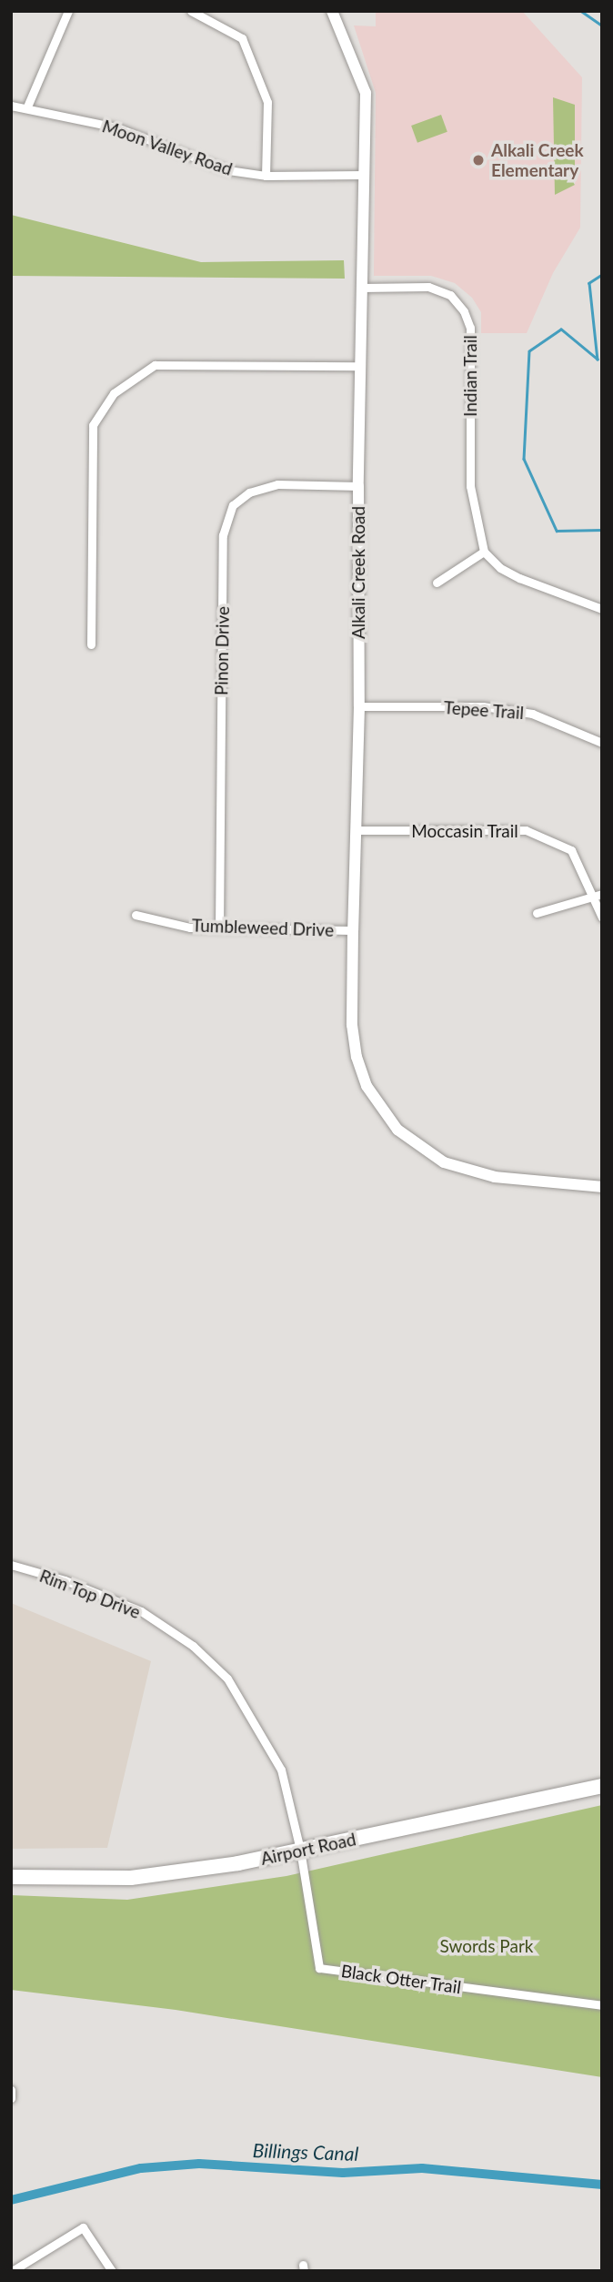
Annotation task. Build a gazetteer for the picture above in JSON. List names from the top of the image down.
{
  "streets": {
    "highway": ["Airport Road"],
    "street": [
      "Moon Valley Road",
      "Indian Trail",
      "Alkali Creek Road",
      "Pinon Drive",
      "Tepee Trail",
      "Moccasin Trail",
      "Tumbleweed Drive",
      "Rim Top Drive",
      "Black Otter Trail"
    ]
  },
  "crossings": [
    ["Moon Valley Road", "Alkali Creek Road"],
    ["Indian Trail", "Alkali Creek Road"],
    ["Alkali Creek Road", "Pinon Drive"],
    ["Alkali Creek Road", "Tepee Trail"],
    ["Alkali Creek Road", "Moccasin Trail"],
    ["Alkali Creek Road", "Tumbleweed Drive"],
    ["Pinon Drive", "Tumbleweed Drive"],
    ["Rim Top Drive", "Airport Road"],
    ["Rim Top Drive", "Black Otter Trail"],
    ["Airport Road", "Black Otter Trail"]
  ],
  "water": ["Billings Canal"],
  "parks": ["Swords Park"],
  "places": ["Alkali Creek Elementary"]
}
